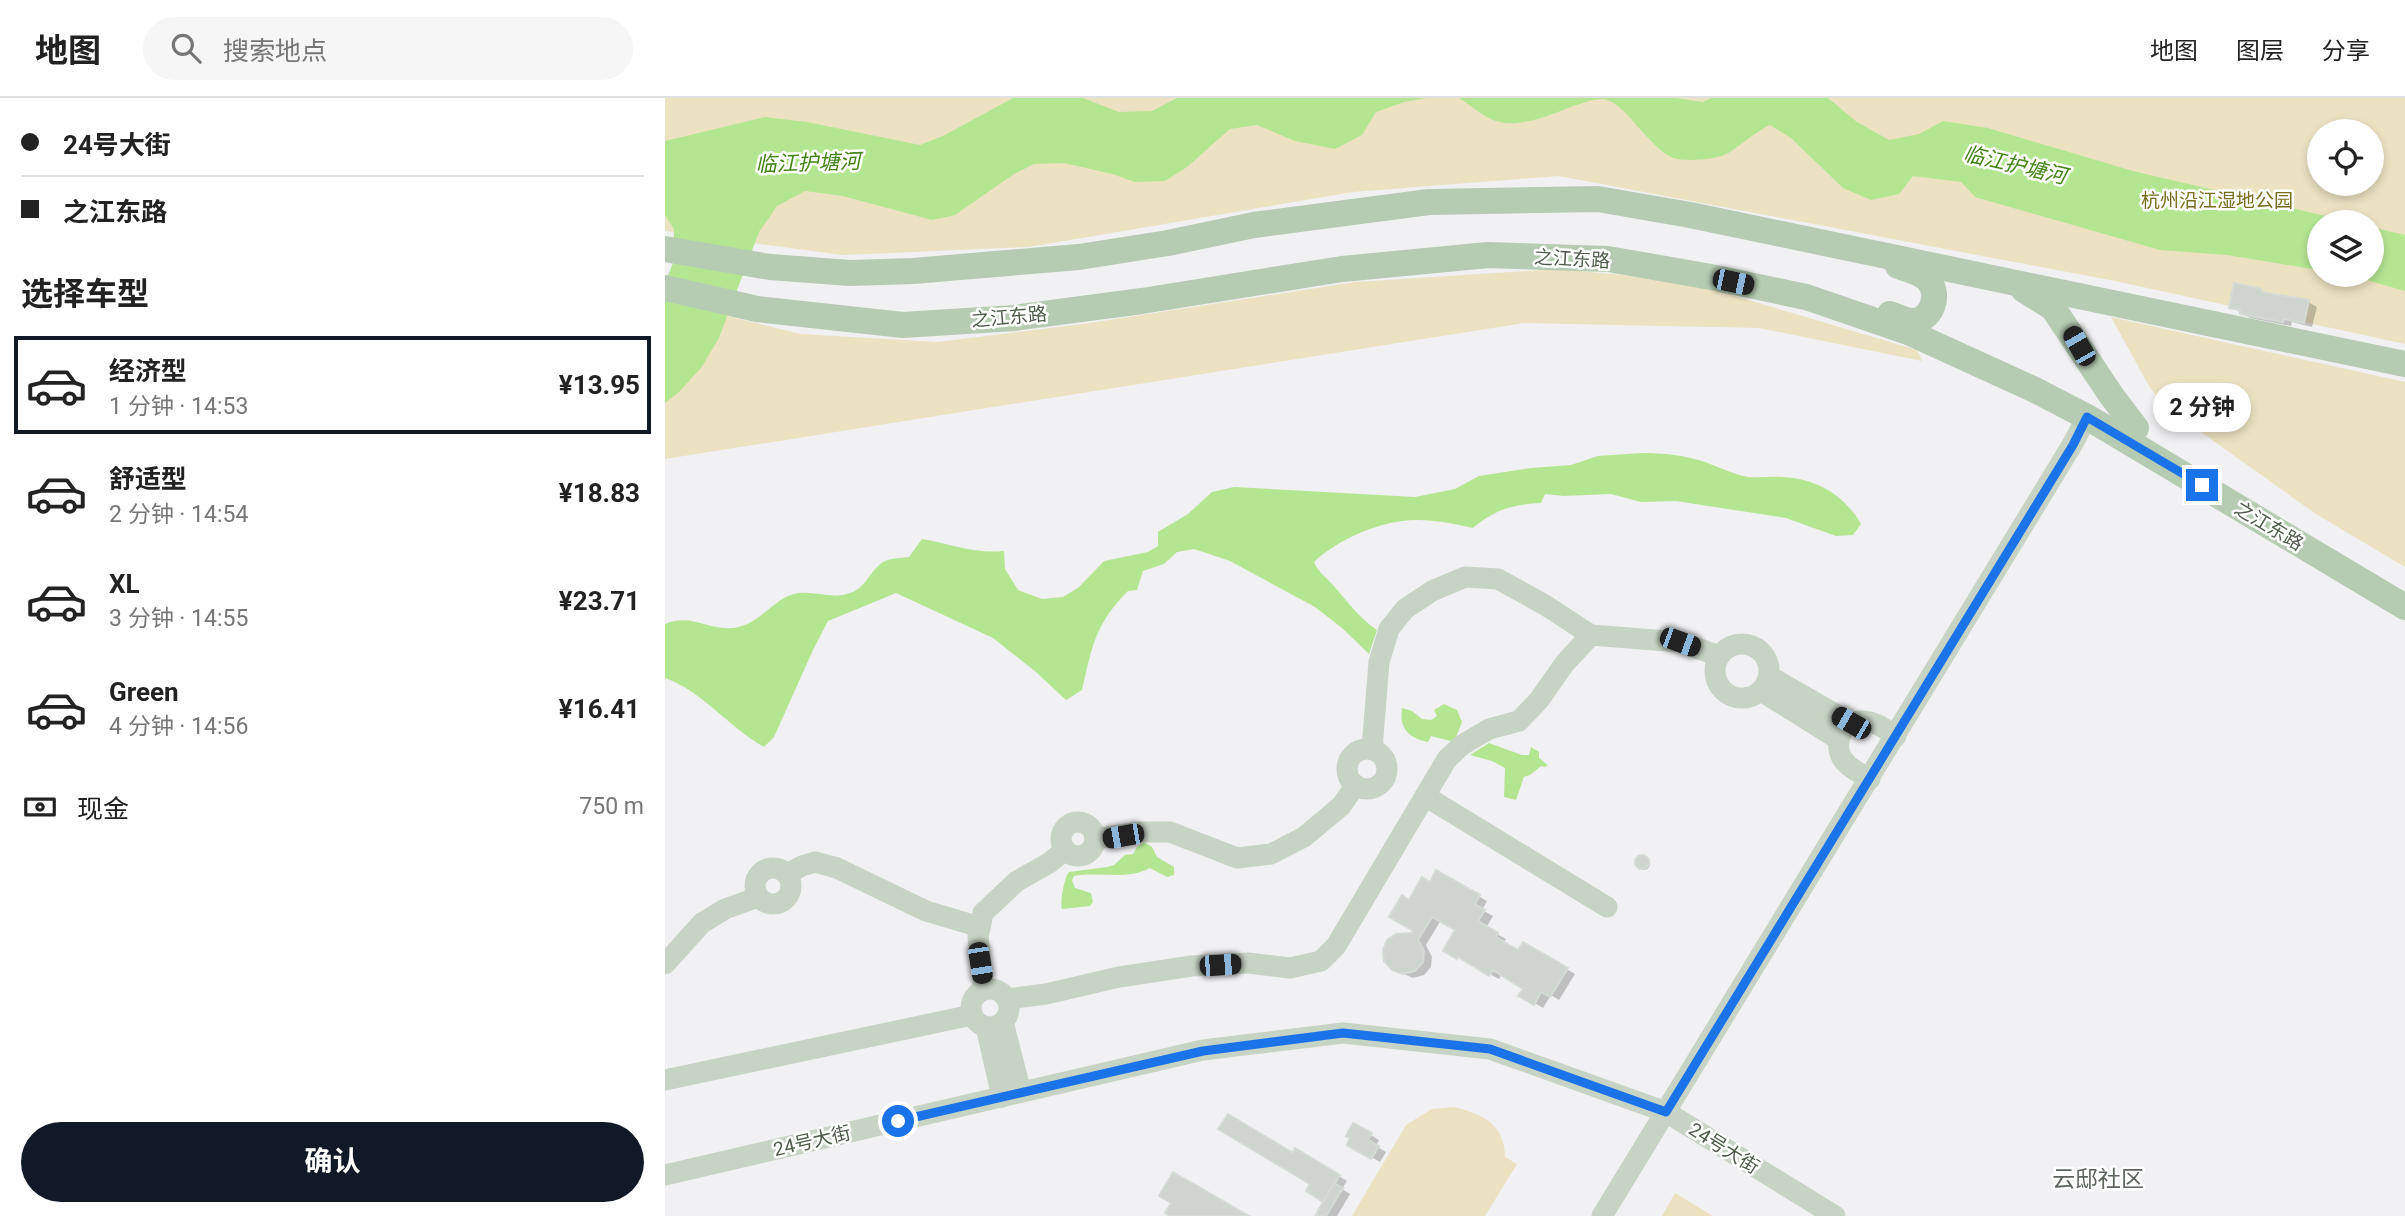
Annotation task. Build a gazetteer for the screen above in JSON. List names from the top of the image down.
{
  "streets": {
    "main road": ["之江东路"],
    "street": ["24号大街"]
  },
  "districts": ["云邸社区"],
  "water": ["临江护塘河"],
  "parks": ["杭州沿江湿地公园"],
  "page": {
    "header": "地图",
    "search": "搜索地点",
    "nav": ["地图", "图层", "分享"],
    "banner": ["24号大街", "之江东路"],
    "heading": "选择车型",
    "list": [
      {
        "name": "经济型",
        "note": "1 分钟 · 14:53",
        "value": "¥13.95"
      },
      {
        "name": "舒适型",
        "note": "2 分钟 · 14:54",
        "value": "¥18.83"
      },
      {
        "name": "XL",
        "note": "3 分钟 · 14:55",
        "value": "¥23.71"
      },
      {
        "name": "Green",
        "note": "4 分钟 · 14:56",
        "value": "¥16.41"
      }
    ],
    "bubble": "2 分钟",
    "pay": ["现金", "750 m"],
    "buttons": "确认"
  }
}
